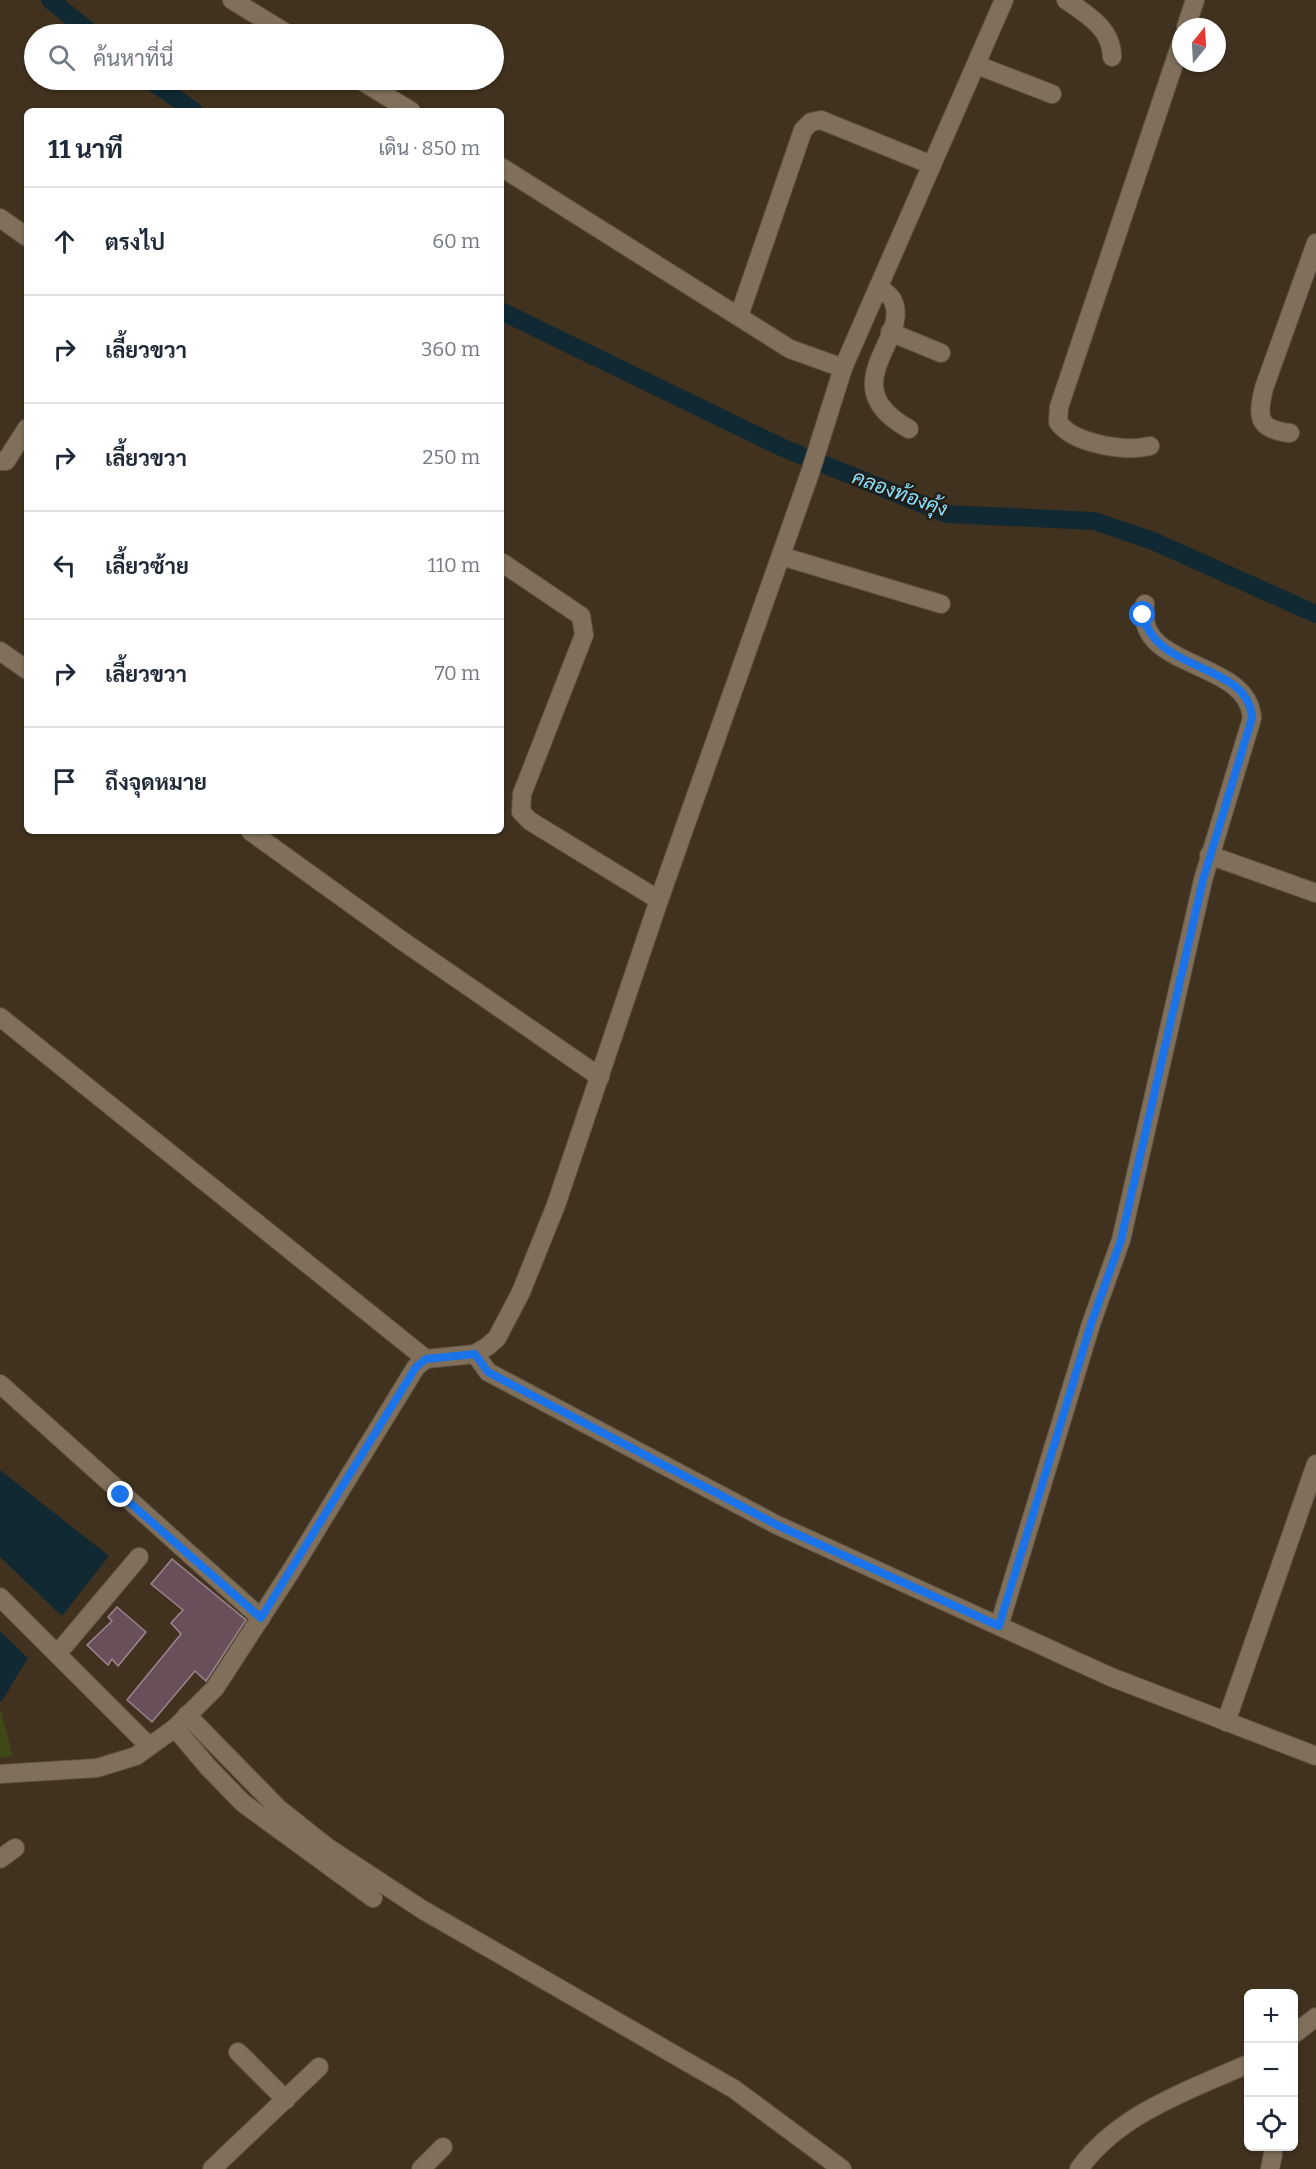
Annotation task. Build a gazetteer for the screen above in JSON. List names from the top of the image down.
{
  "water": ["คลองท้องคุ้ง"],
  "north": "top",
  "page": {
    "search": "ค้นหาที่นี่",
    "heading": ["11 นาที", "เดิน · 850 m"],
    "list": [
      ["ตรงไป", "60 m"],
      ["เลี้ยวขวา", "360 m"],
      ["เลี้ยวขวา", "250 m"],
      ["เลี้ยวซ้าย", "110 m"],
      ["เลี้ยวขวา", "70 m"],
      "ถึงจุดหมาย"
    ],
    "map_buttons": ["+", "−"]
  }
}
